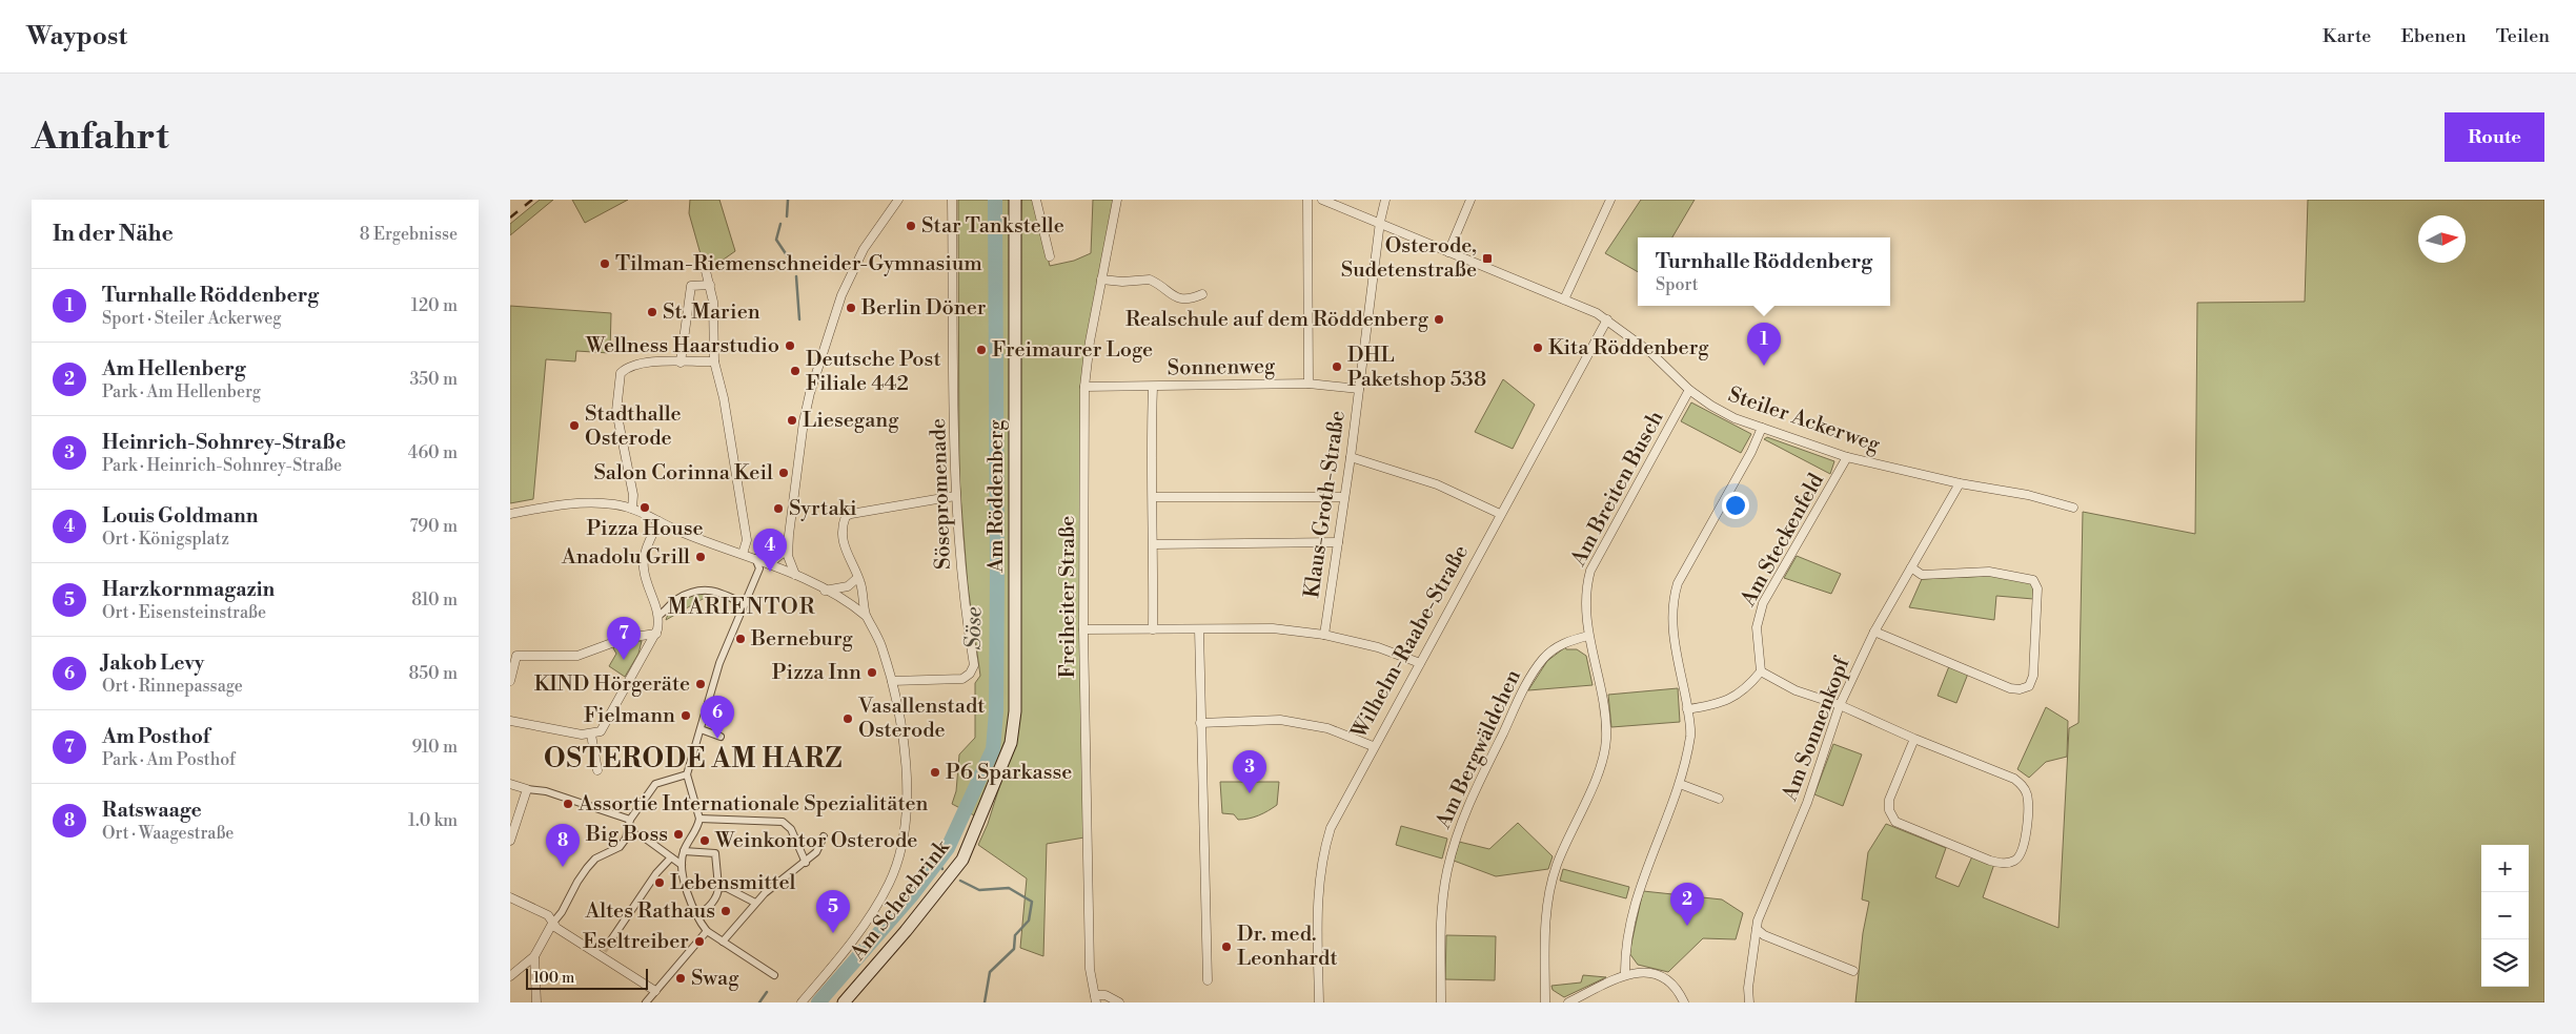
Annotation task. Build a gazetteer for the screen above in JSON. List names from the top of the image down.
{
  "streets": {
    "main road": ["Am Röddenberg", "Am Scheebrink"],
    "street": [
      "Sonnenweg",
      "Steiler Ackerweg",
      "Am Breiten Busch",
      "Sösepromenade",
      "Klaus-Groth-Straße",
      "Am Steckenfeld",
      "Freiheiter Straße",
      "Wilhelm-Raabe-Straße",
      "Am Sonnenkopf",
      "Am Bergwäldchen"
    ]
  },
  "crossings": [
    ["Sonnenweg", "Klaus-Groth-Straße"],
    ["Sonnenweg", "Freiheiter Straße"],
    ["Steiler Ackerweg", "Am Breiten Busch"],
    ["Steiler Ackerweg", "Klaus-Groth-Straße"],
    ["Steiler Ackerweg", "Am Steckenfeld"],
    ["Steiler Ackerweg", "Wilhelm-Raabe-Straße"],
    ["Steiler Ackerweg", "Am Sonnenkopf"],
    ["Am Breiten Busch", "Am Bergwäldchen"],
    ["Am Röddenberg", "Am Scheebrink"]
  ],
  "districts": ["MARIENTOR", "OSTERODE AM HARZ"],
  "water": ["Söse"],
  "places": {
    "other": [
      "Star Tankstelle",
      "Tilman-Riemenschneider-Gymnasium",
      "Berlin Döner",
      "St. Marien",
      "Realschule auf dem Röddenberg",
      "Wellness Haarstudio",
      "Kita Röddenberg",
      "Freimaurer Loge",
      "DHL Paketshop 538",
      "Deutsche Post Filiale 442",
      "Liesegang",
      "Stadthalle Osterode",
      "Salon Corinna Keil",
      "Pizza House",
      "Syrtaki",
      "Anadolu Grill",
      "Berneburg",
      "Pizza Inn",
      "KIND Hörgeräte",
      "Fielmann",
      "Vasallenstadt Osterode",
      "P6 Sparkasse",
      "Assortie Internationale Spezialitäten",
      "Big Boss",
      "Weinkontor Osterode",
      "Lebensmittel",
      "Altes Rathaus",
      "Eseltreiber",
      "Dr. med. Leonhardt",
      "Swag"
    ],
    "transit": ["Osterode, Sudetenstraße"]
  },
  "scale_bar": "100 m",
  "north": "right",
  "page": {
    "header": "Waypost",
    "nav": ["Karte", "Ebenen", "Teilen"],
    "buttons": "Route",
    "title": "Anfahrt",
    "heading": ["In der Nähe", "8 Ergebnisse"],
    "popup": ["Turnhalle Röddenberg", "Sport"],
    "list": [
      {
        "mark": "1",
        "name": "Turnhalle Röddenberg",
        "note": "Sport · Steiler Ackerweg",
        "value": "120 m"
      },
      {
        "mark": "2",
        "name": "Am Hellenberg",
        "note": "Park · Am Hellenberg",
        "value": "350 m"
      },
      {
        "mark": "3",
        "name": "Heinrich-Sohnrey-Straße",
        "note": "Park · Heinrich-Sohnrey-Straße",
        "value": "460 m"
      },
      {
        "mark": "4",
        "name": "Louis Goldmann",
        "note": "Ort · Königsplatz",
        "value": "790 m"
      },
      {
        "mark": "5",
        "name": "Harzkornmagazin",
        "note": "Ort · Eisensteinstraße",
        "value": "810 m"
      },
      {
        "mark": "6",
        "name": "Jakob Levy",
        "note": "Ort · Rinnepassage",
        "value": "850 m"
      },
      {
        "mark": "7",
        "name": "Am Posthof",
        "note": "Park · Am Posthof",
        "value": "910 m"
      },
      {
        "mark": "8",
        "name": "Ratswaage",
        "note": "Ort · Waagestraße",
        "value": "1.0 km"
      }
    ],
    "pins": [
      "1",
      "4",
      "7",
      "6",
      "3",
      "8",
      "2",
      "5"
    ],
    "map_buttons": ["+", "−"],
    "scale": "100 m"
  }
}
